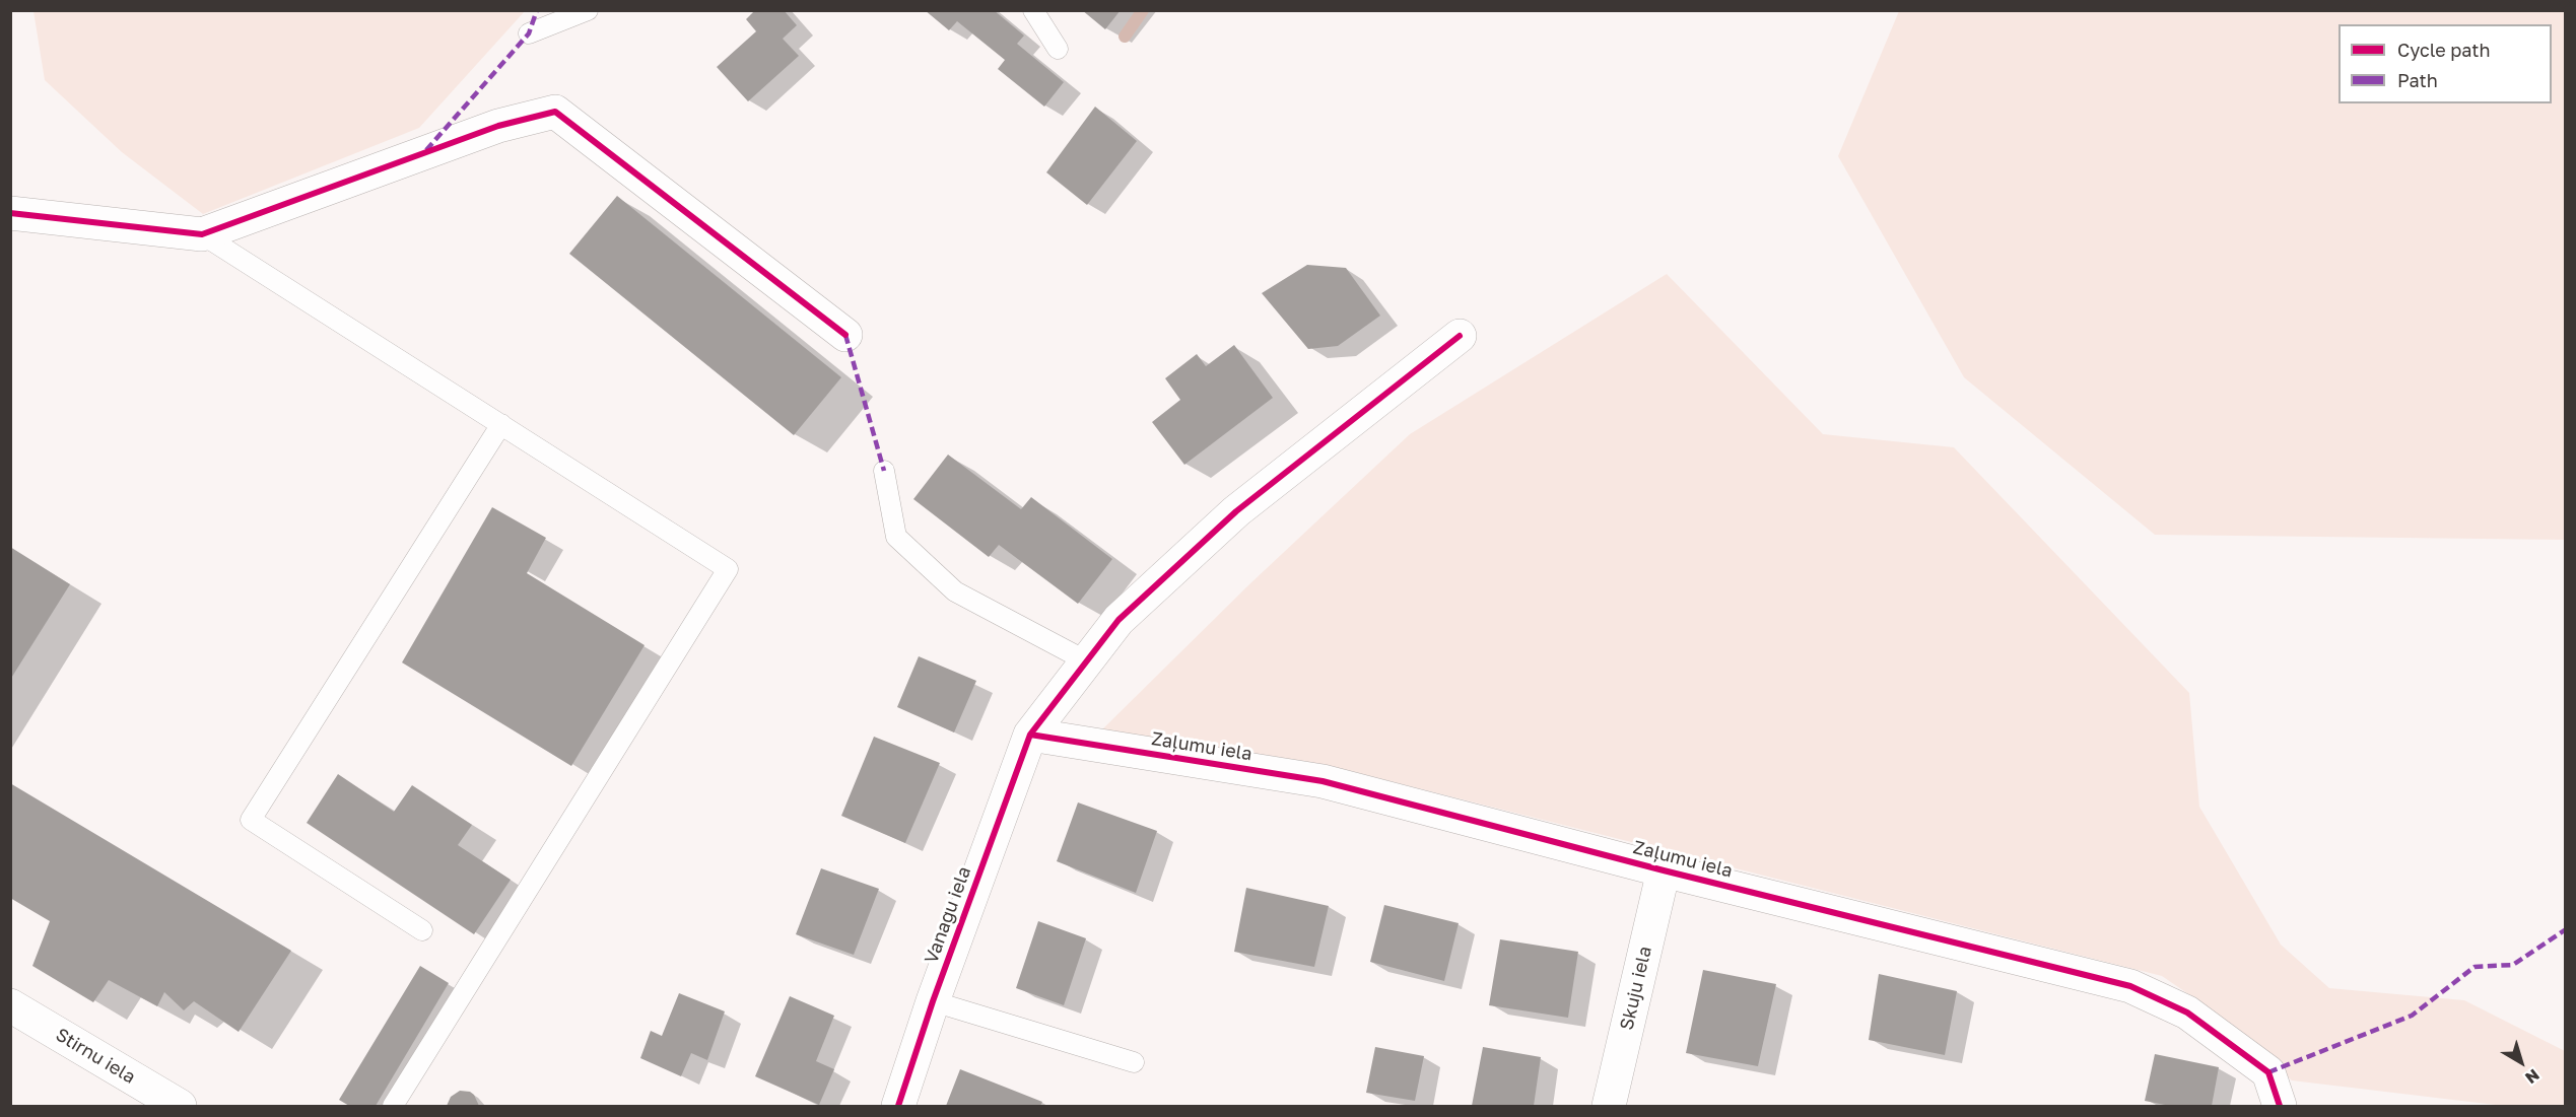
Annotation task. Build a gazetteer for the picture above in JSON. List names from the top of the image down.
{
  "streets": {
    "street": [
      "Zaļumu iela",
      "Vanagu iela",
      "Skuju iela",
      "Stirnu iela"
    ]
  },
  "crossings": [
    ["Zaļumu iela", "Vanagu iela"],
    ["Zaļumu iela", "Skuju iela"]
  ],
  "legend": ["Cycle path", "Path"],
  "north": "bottom right"
}
